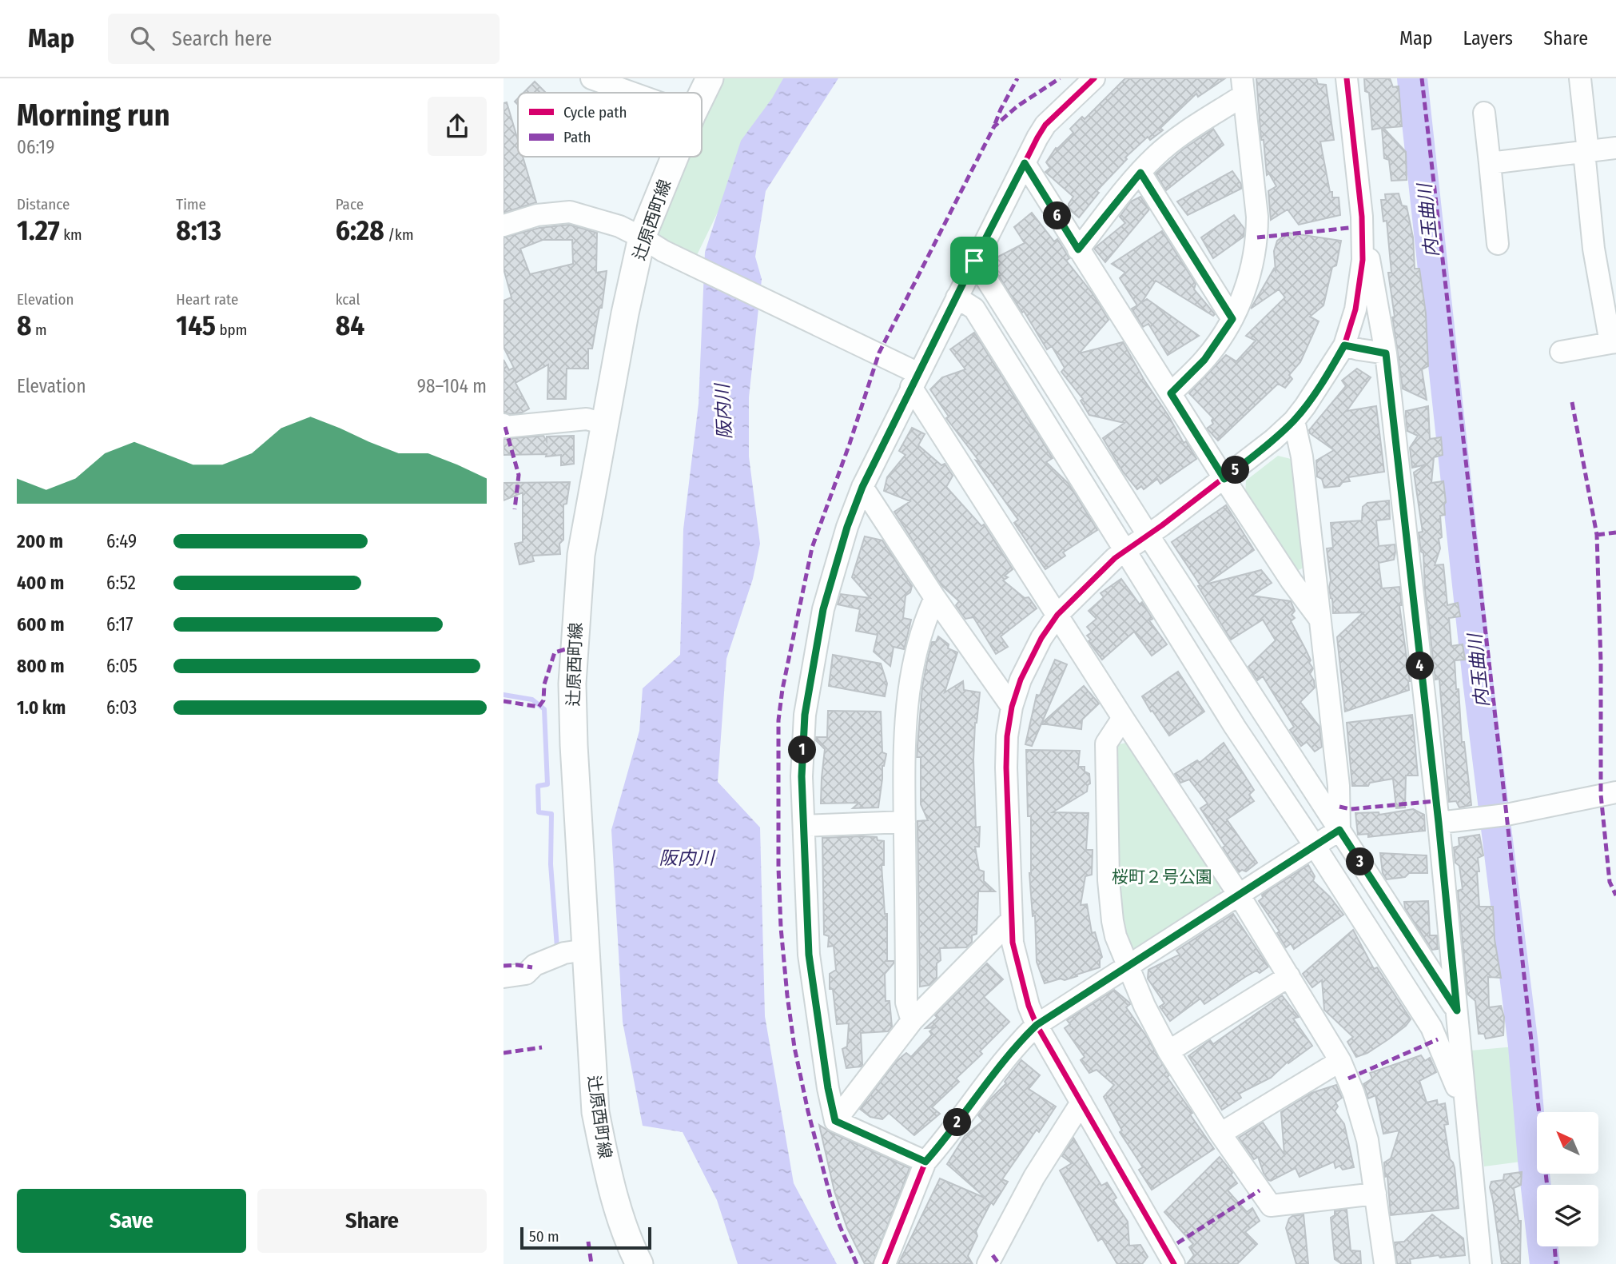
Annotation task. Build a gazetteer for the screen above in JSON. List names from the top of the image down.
{
  "streets": {
    "main road": ["辻原西町線"]
  },
  "water": ["内玉曲川", "阪内川"],
  "parks": ["桜町２号公園"],
  "legend": ["Cycle path", "Path"],
  "scale_bar": "50 m",
  "north": "top left",
  "page": {
    "header": "Map",
    "search": "Search here",
    "nav": ["Map", "Layers", "Share"],
    "heading": ["Morning run", "06:19"],
    "stats": [
      ["Distance", "1.27 km"],
      ["Time", "8:13"],
      ["Pace", "6:28 /km"],
      ["Elevation", "8 m"],
      ["Heart rate", "145 bpm"],
      ["kcal", "84"]
    ],
    "pins": [
      "6",
      "5",
      "4",
      "1",
      "3",
      "2"
    ],
    "chart": ["Elevation", "98–104 m"],
    "list": [
      {
        "name": "200 m",
        "note": "6:49"
      },
      {
        "name": "400 m",
        "note": "6:52"
      },
      {
        "name": "600 m",
        "note": "6:17"
      },
      {
        "name": "800 m",
        "note": "6:05"
      },
      {
        "name": "1.0 km",
        "note": "6:03"
      }
    ],
    "buttons": ["Save", "Share"],
    "scale": "50 m"
  }
}
